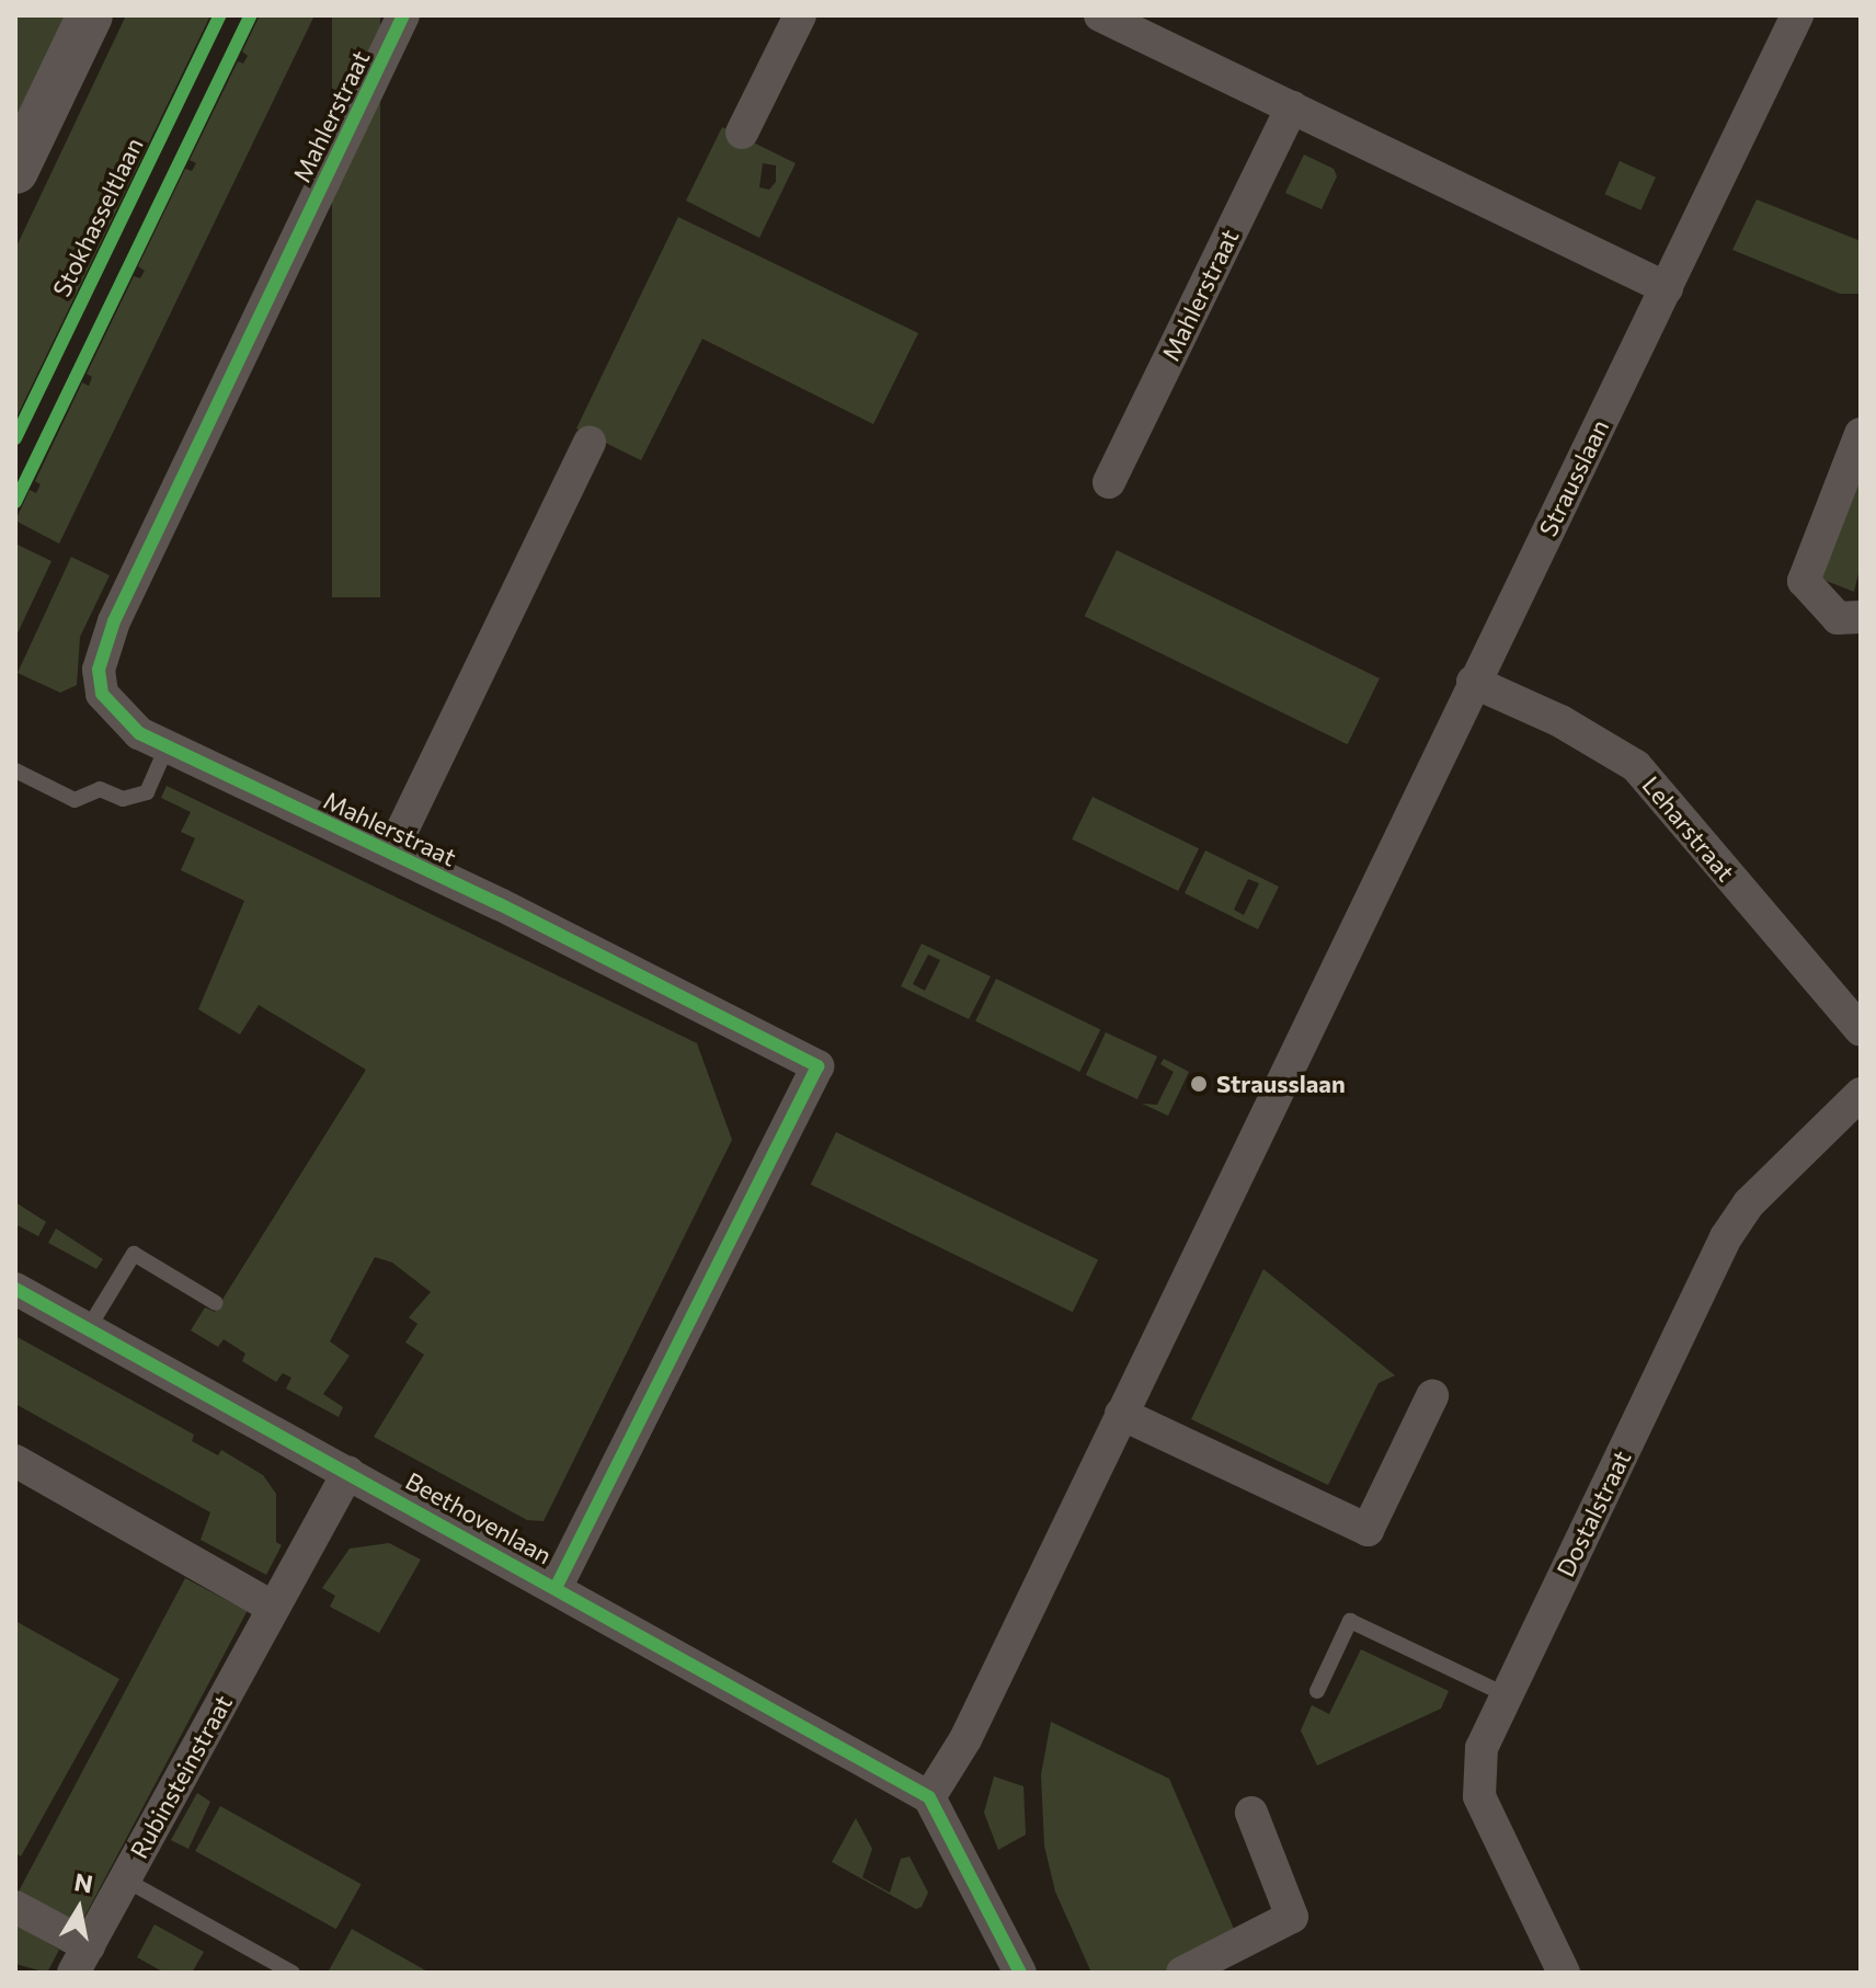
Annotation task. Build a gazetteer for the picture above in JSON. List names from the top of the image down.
{
  "streets": {
    "street": [
      "Mahlerstraat",
      "Strausslaan",
      "Leharstraat",
      "Dostalstraat",
      "Beethovenlaan",
      "Rubinsteinstraat"
    ],
    "cycle path": ["Stokhasseltlaan"]
  },
  "crossings": [
    ["Mahlerstraat", "Beethovenlaan"],
    ["Strausslaan", "Leharstraat"],
    ["Strausslaan", "Beethovenlaan"],
    ["Beethovenlaan", "Rubinsteinstraat"]
  ],
  "places": ["Strausslaan"],
  "north": "top"
}
